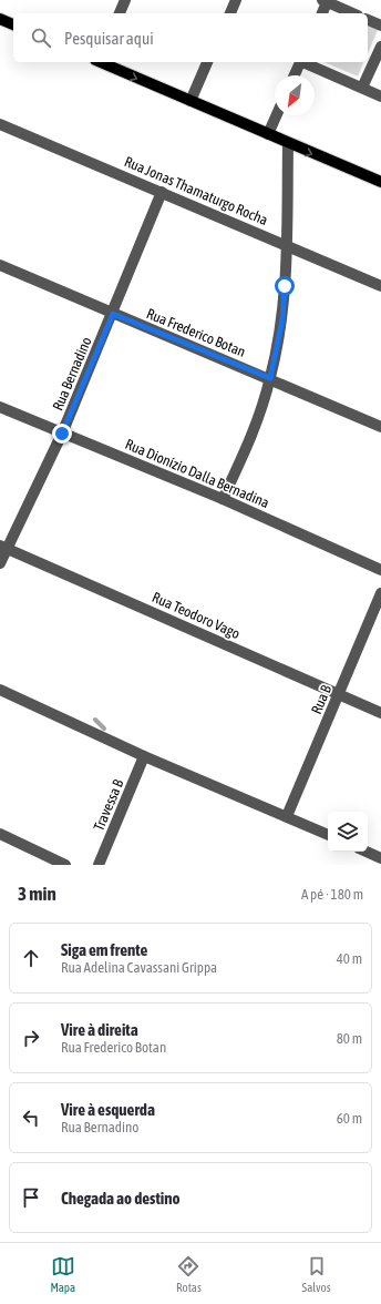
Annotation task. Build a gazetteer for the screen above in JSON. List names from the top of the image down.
{
  "streets": {
    "street": [
      "Rua Jonas Thamaturgo Rocha",
      "Rua Frederico Botan",
      "Rua Bernadino",
      "Rua Dionízio Dalla Bernadina",
      "Rua Teodoro Vago",
      "Rua B",
      "Travessa B"
    ]
  },
  "crossings": [
    ["Rua Jonas Thamaturgo Rocha", "Rua Bernadino"],
    ["Rua Frederico Botan", "Rua Bernadino"],
    ["Rua Bernadino", "Rua Dionízio Dalla Bernadina"],
    ["Rua Bernadino", "Rua Teodoro Vago"],
    ["Rua Teodoro Vago", "Rua B"]
  ],
  "north": "bottom left",
  "page": {
    "search": "Pesquisar aqui",
    "heading": ["3 min", "A pé · 180 m"],
    "list": [
      ["Siga em frente", "Rua Adelina Cavassani Grippa", "40 m"],
      ["Vire à direita", "Rua Frederico Botan", "80 m"],
      ["Vire à esquerda", "Rua Bernadino", "60 m"],
      "Chegada ao destino"
    ],
    "nav": ["Mapa", "Rotas", "Salvos"]
  }
}
